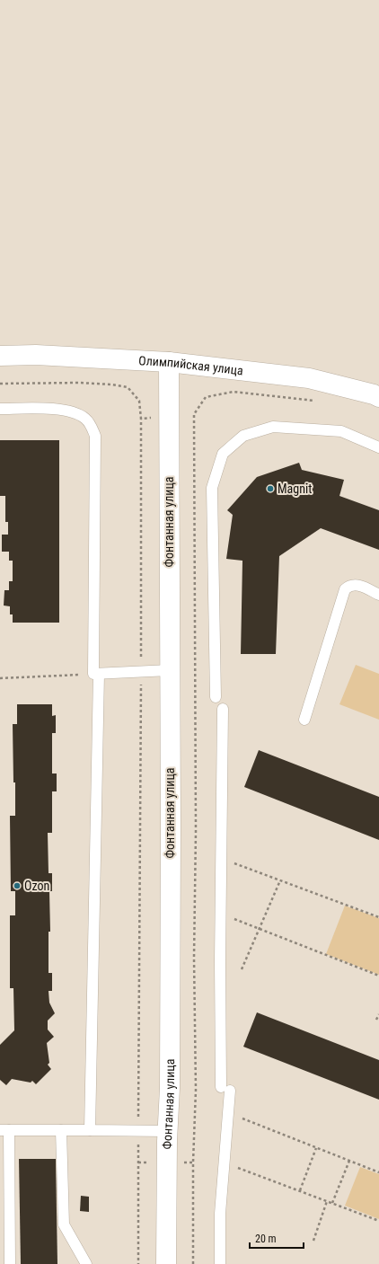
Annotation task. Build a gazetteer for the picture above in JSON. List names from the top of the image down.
{
  "streets": {
    "street": ["Олимпийская улица", "Фонтанная улица"]
  },
  "crossings": [
    ["Олимпийская улица", "Фонтанная улица"]
  ],
  "places": ["Magnit", "Ozon"],
  "scale_bar": "20 m"
}
